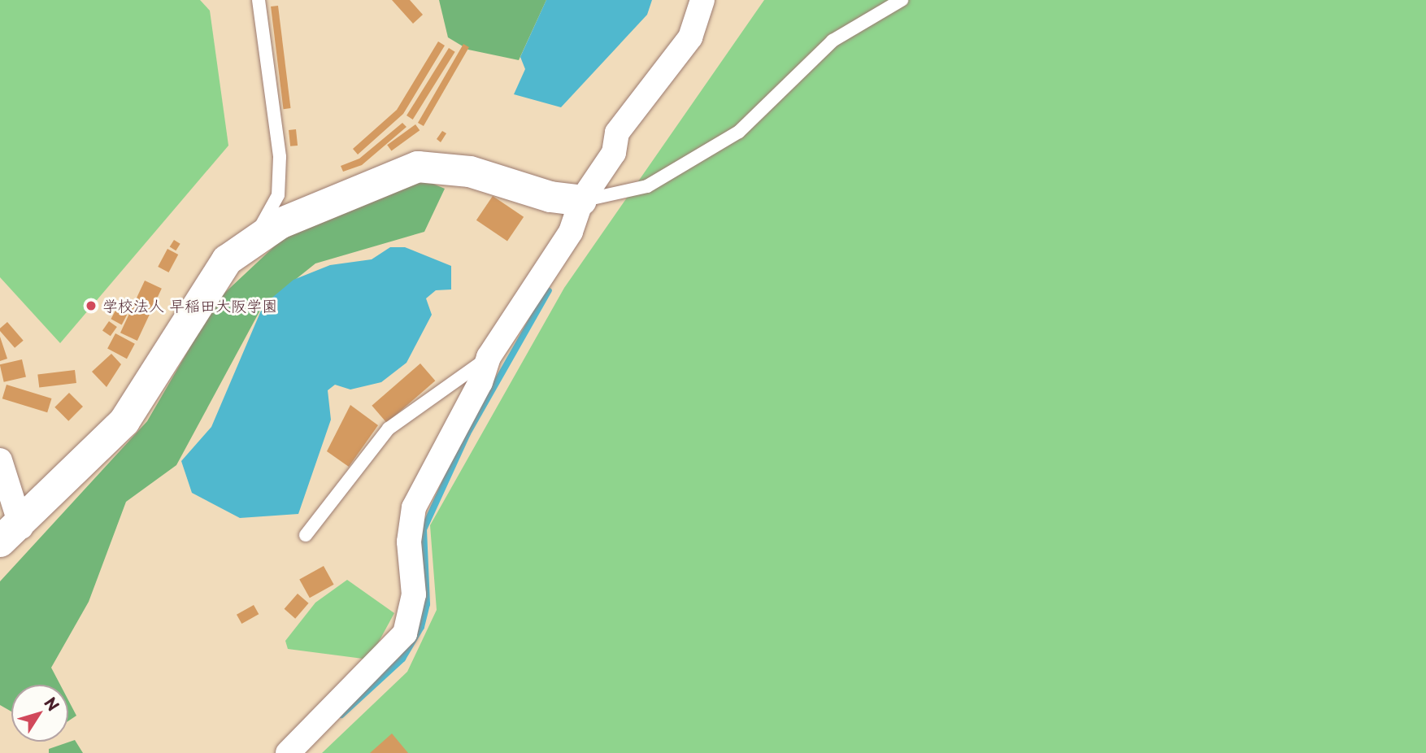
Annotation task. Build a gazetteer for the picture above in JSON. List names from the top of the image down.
{
  "places": ["学校法人 早稲田大阪学園"],
  "north": "top right"
}
